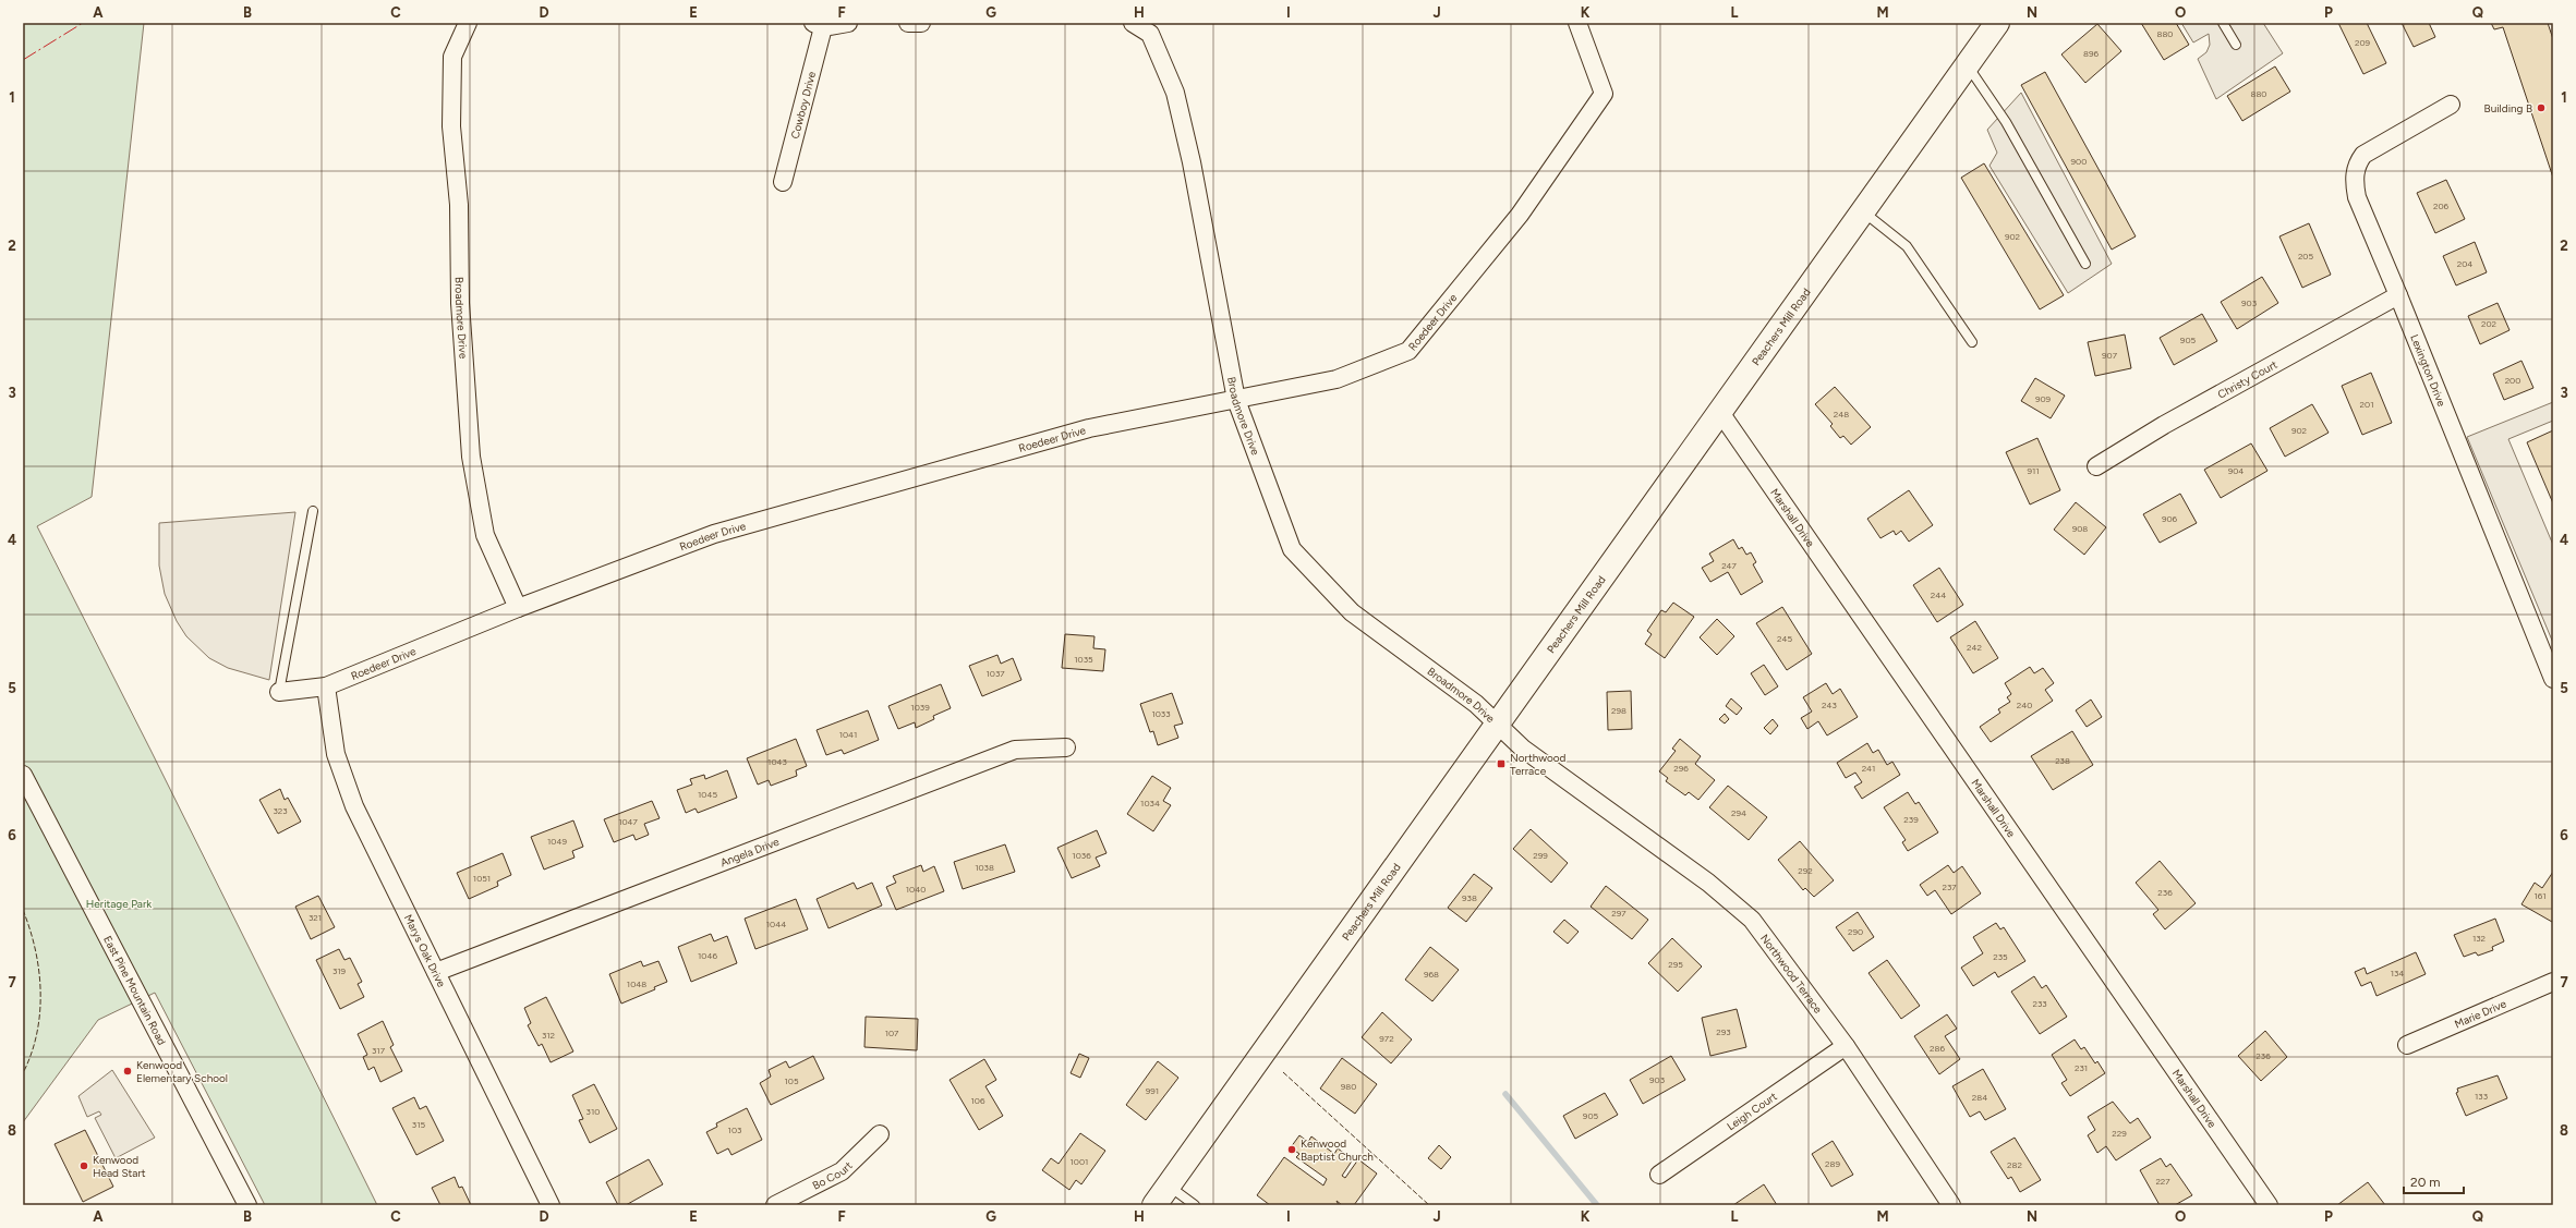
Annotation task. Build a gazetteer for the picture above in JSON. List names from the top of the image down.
{
  "streets": {
    "main road": ["Peachers Mill Road"],
    "street": [
      "Cowboy Drive",
      "Broadmore Drive",
      "Roedeer Drive",
      "Lexington Drive",
      "Christy Court",
      "Marshall Drive",
      "Angela Drive",
      "Marys Oak Drive",
      "Northwood Terrace",
      "East Pine Mountain Road",
      "Marie Drive",
      "Leigh Court",
      "Bo Court"
    ]
  },
  "crossings": [
    ["Broadmore Drive", "Roedeer Drive"],
    ["Broadmore Drive", "Peachers Mill Road"],
    ["Broadmore Drive", "Northwood Terrace"],
    ["Roedeer Drive", "Marys Oak Drive"],
    ["Peachers Mill Road", "Marshall Drive"],
    ["Peachers Mill Road", "Northwood Terrace"],
    ["Lexington Drive", "Christy Court"],
    ["Angela Drive", "Marys Oak Drive"],
    ["Northwood Terrace", "Leigh Court"]
  ],
  "parks": ["Heritage Park"],
  "places": {
    "other": [
      "Building B",
      "Kenwood Elementary School",
      "Kenwood Baptist Church",
      "Kenwood Head Start"
    ],
    "transit": ["Northwood Terrace"]
  },
  "house_numbers": [
    "880",
    "209",
    "896",
    "880",
    "900",
    "206",
    "902",
    "205",
    "204",
    "903",
    "202",
    "905",
    "907",
    "200",
    "909",
    "201",
    "248",
    "902",
    "911",
    "904",
    "906",
    "908",
    "247",
    "244",
    "245",
    "242",
    "1035",
    "1037",
    "243",
    "240",
    "1039",
    "298",
    "1033",
    "1041",
    "238",
    "1043",
    "296",
    "241",
    "1045",
    "1034",
    "323",
    "294",
    "239",
    "1047",
    "1049",
    "1036",
    "299",
    "1038",
    "292",
    "1051",
    "237",
    "1040",
    "236",
    "161",
    "938",
    "297",
    "321",
    "1044",
    "290",
    "132",
    "1046",
    "235",
    "295",
    "319",
    "134",
    "968",
    "1048",
    "233",
    "293",
    "107",
    "312",
    "972",
    "286",
    "317",
    "236",
    "231",
    "903",
    "105",
    "980",
    "991",
    "133",
    "284",
    "106",
    "310",
    "905",
    "315",
    "103",
    "229",
    "1001",
    "289",
    "282",
    "227"
  ],
  "scale_bar": "20 m",
  "grid": {
    "columns": [
      "A",
      "B",
      "C",
      "D",
      "E",
      "F",
      "G",
      "H",
      "I",
      "J",
      "K",
      "L",
      "M",
      "N",
      "O",
      "P",
      "Q"
    ],
    "rows": [
      "1",
      "2",
      "3",
      "4",
      "5",
      "6",
      "7",
      "8"
    ]
  }
}
